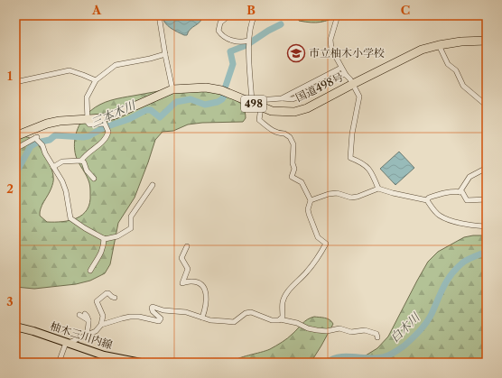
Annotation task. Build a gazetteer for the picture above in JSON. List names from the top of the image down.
{
  "streets": {
    "highway": ["国道498号", "498"],
    "main road": ["柚木三川内線"]
  },
  "water": ["三本木川", "白木川"],
  "places": {
    "school or university": ["市立柚木小学校"]
  },
  "grid": {
    "columns": ["A", "B", "C"],
    "rows": ["1", "2", "3"]
  }
}
